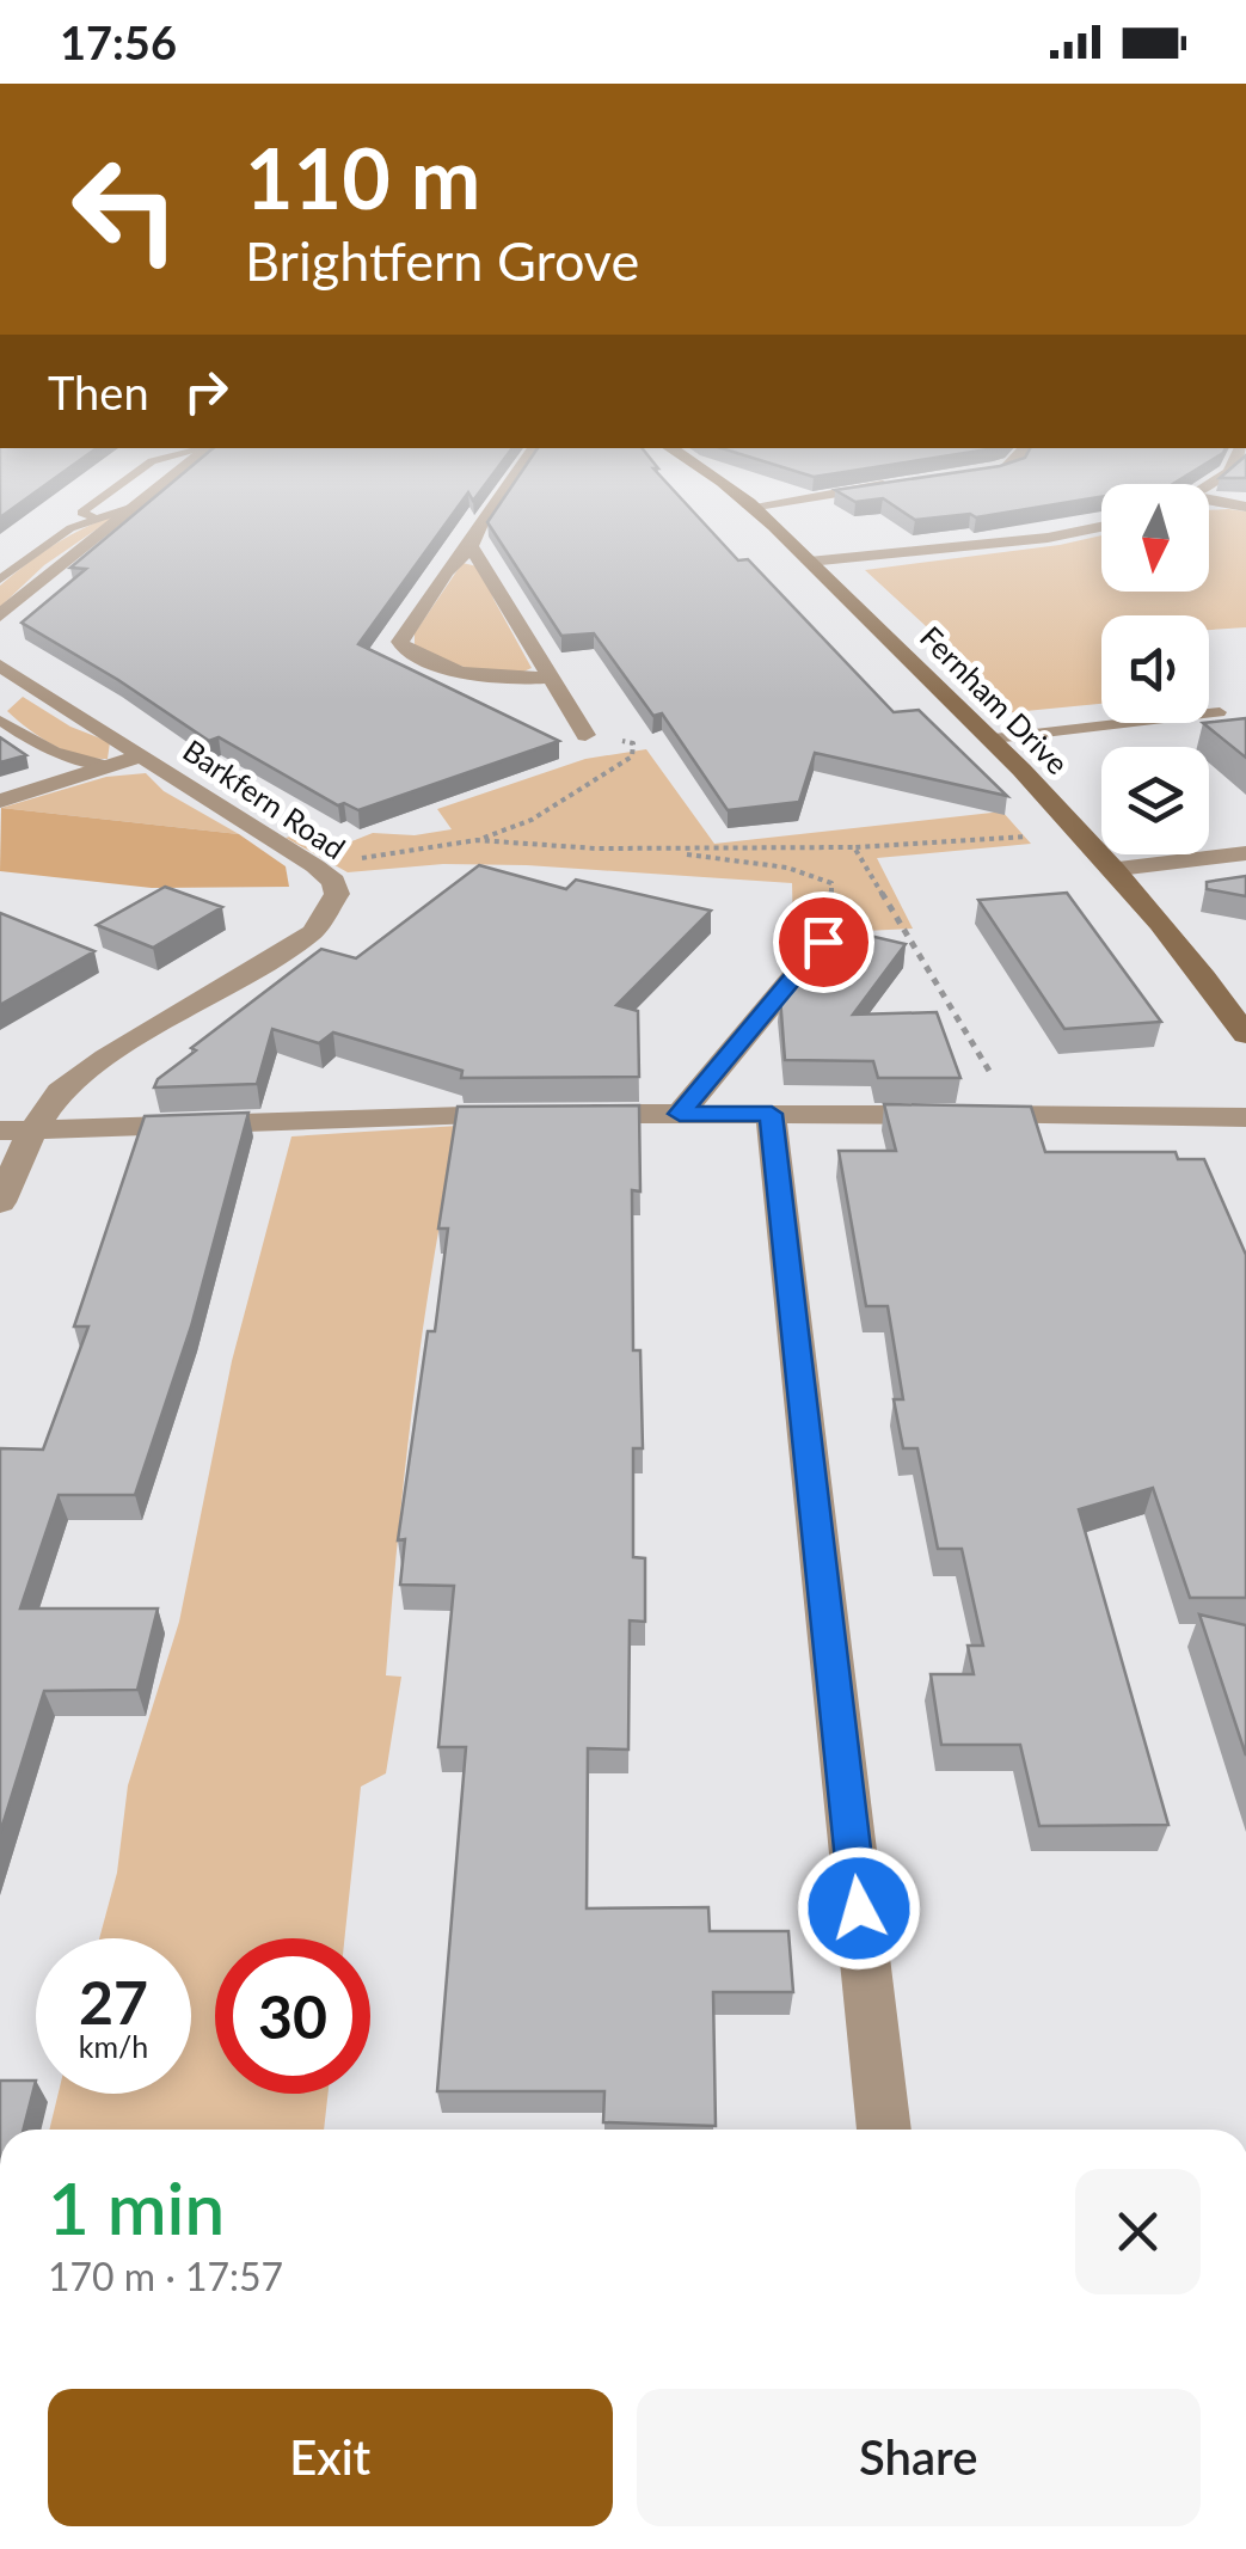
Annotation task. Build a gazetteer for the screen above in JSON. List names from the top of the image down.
{
  "streets": {
    "street": ["Fernham Drive", "Barkfern Road"]
  },
  "north": "bottom",
  "page": {
    "status": "17:56",
    "turn": ["110 m", "Brightfern Grove"],
    "then": "Then",
    "speed": "27 km/h",
    "limit": "30",
    "heading": ["1 min", "170 m · 17:57"],
    "buttons": ["Exit", "Share"]
  }
}
